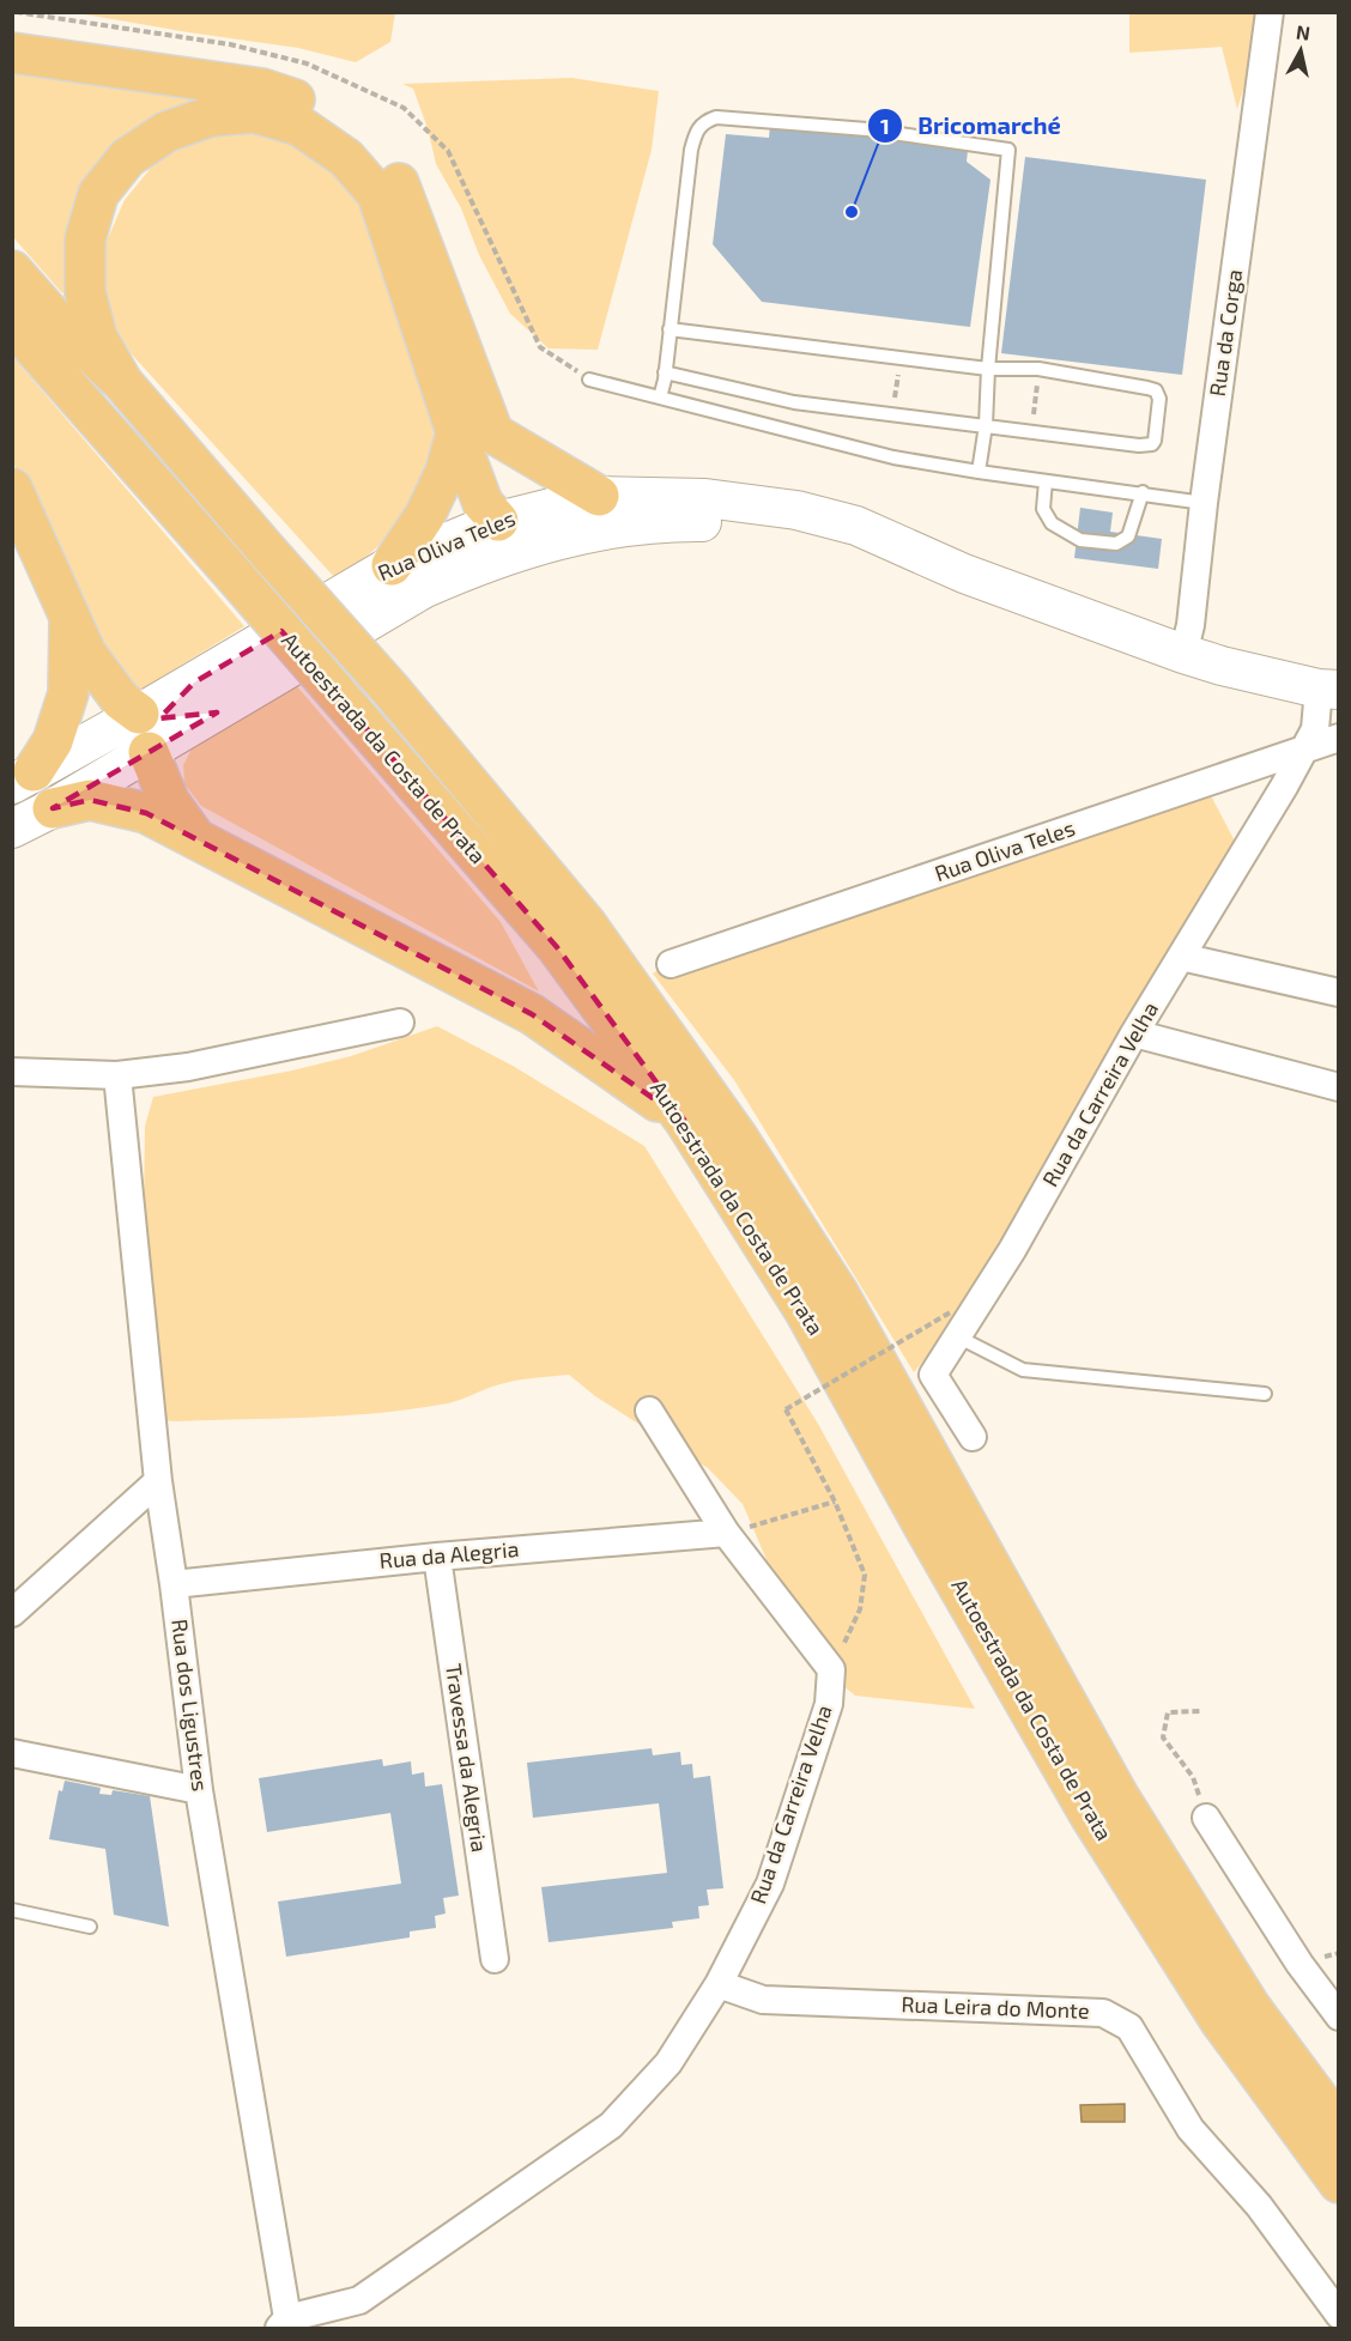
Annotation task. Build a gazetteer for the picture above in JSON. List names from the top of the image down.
{
  "streets": {
    "highway": ["Autoestrada da Costa de Prata"],
    "main road": ["Rua Oliva Teles"],
    "street": [
      "Rua da Corga",
      "Rua da Carreira Velha",
      "Rua da Alegria",
      "Rua dos Ligustres",
      "Travessa da Alegria",
      "Rua Leira do Monte"
    ]
  },
  "crossings": [
    ["Rua da Corga", "Rua Oliva Teles"],
    ["Rua Oliva Teles", "Rua da Carreira Velha"],
    ["Rua da Carreira Velha", "Rua dos Ligustres"],
    ["Rua da Carreira Velha", "Rua Leira do Monte"],
    ["Rua da Alegria", "Rua dos Ligustres"],
    ["Rua da Alegria", "Travessa da Alegria"]
  ],
  "places": ["Bricomarché"],
  "north": "top"
}
